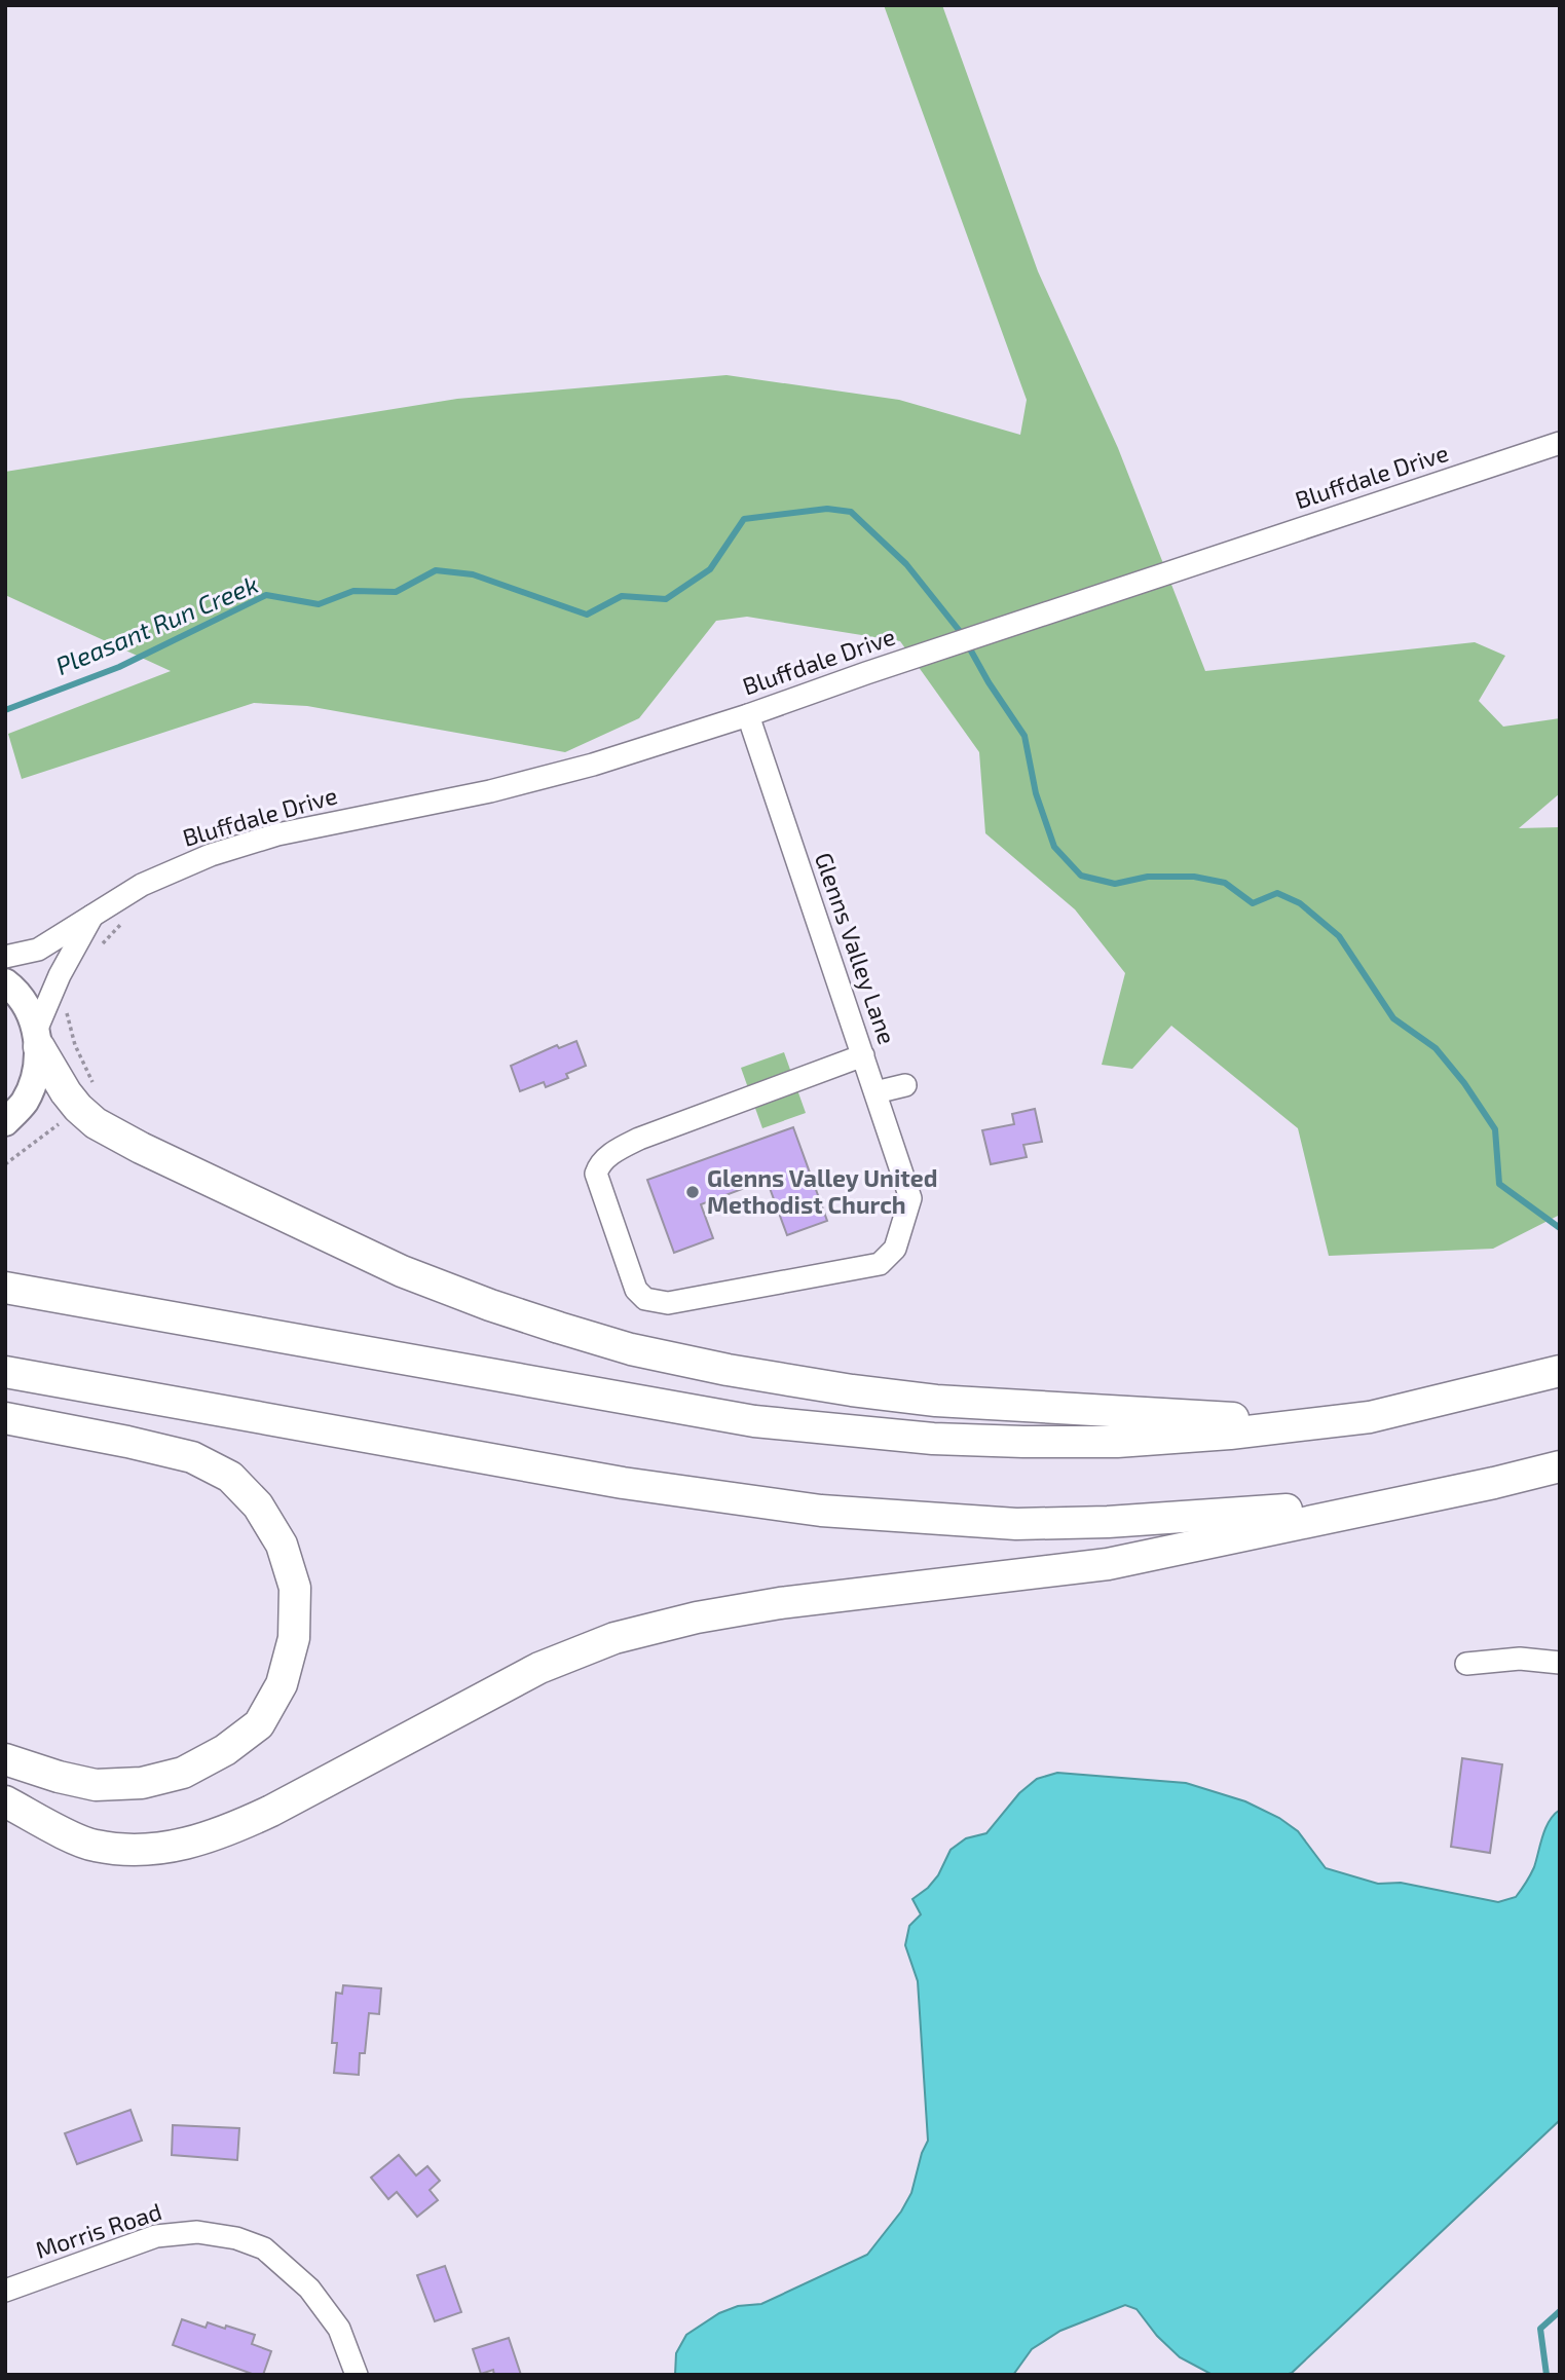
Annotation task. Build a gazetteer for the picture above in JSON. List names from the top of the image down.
{
  "streets": {
    "street": ["Bluffdale Drive", "Glenns Valley Lane", "Morris Road"]
  },
  "crossings": [
    ["Bluffdale Drive", "Glenns Valley Lane"]
  ],
  "water": ["Pleasant Run Creek"],
  "places": ["Glenns Valley United Methodist Church"]
}
